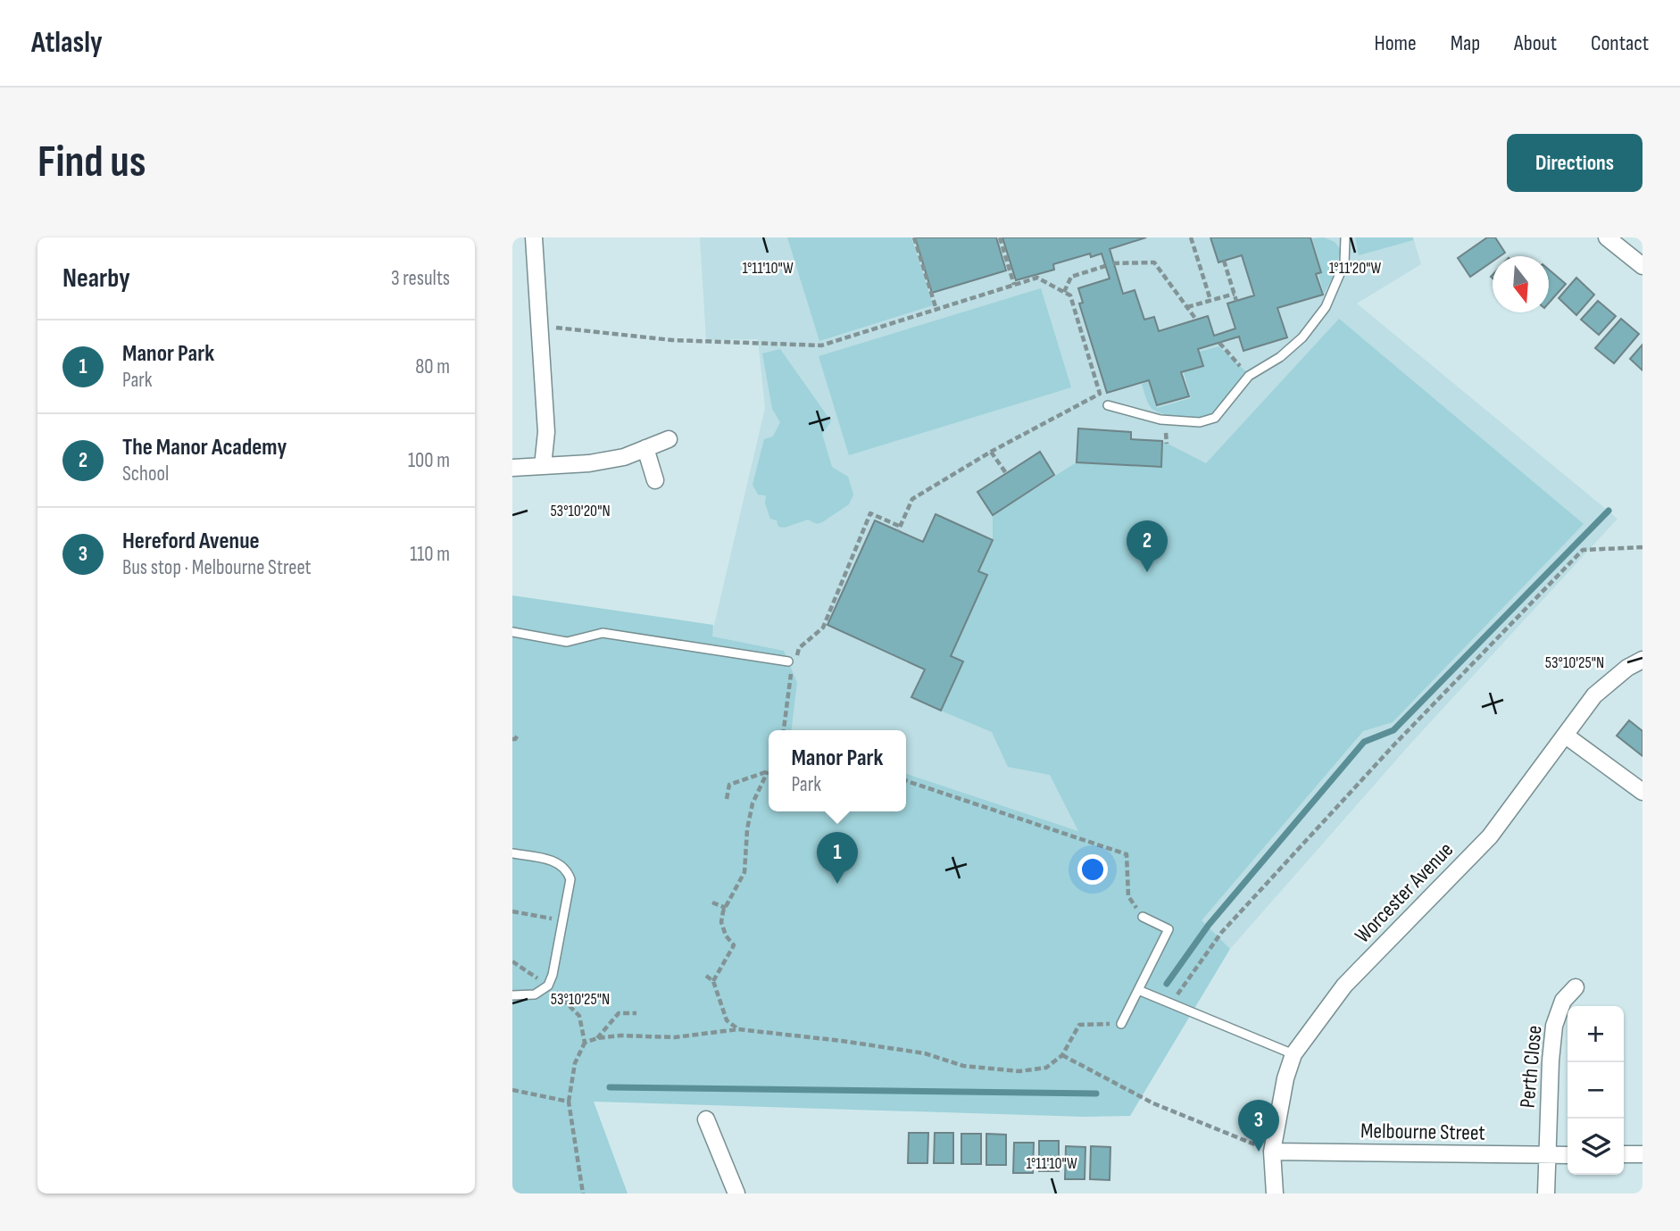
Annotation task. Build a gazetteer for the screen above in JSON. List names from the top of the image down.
{
  "streets": {
    "street": ["Worcester Avenue", "Perth Close", "Melbourne Street"]
  },
  "crossings": [
    ["Worcester Avenue", "Melbourne Street"],
    ["Perth Close", "Melbourne Street"]
  ],
  "north": "bottom",
  "page": {
    "header": "Atlasly",
    "nav": [
      "Home",
      "Map",
      "About",
      "Contact"
    ],
    "buttons": "Directions",
    "title": "Find us",
    "heading": ["Nearby", "3 results"],
    "list": [
      {
        "mark": "1",
        "name": "Manor Park",
        "note": "Park",
        "value": "80 m"
      },
      {
        "mark": "2",
        "name": "The Manor Academy",
        "note": "School",
        "value": "100 m"
      },
      {
        "mark": "3",
        "name": "Hereford Avenue",
        "note": "Bus stop · Melbourne Street",
        "value": "110 m"
      }
    ],
    "pins": ["2", "1", "3"],
    "popup": ["Manor Park", "Park"],
    "map_buttons": ["+", "−"]
  },
  "coordinates": [
    "1°11'10\"W",
    "1°11'20\"W",
    "53°10'20\"N",
    "53°10'25\"N"
  ]
}
